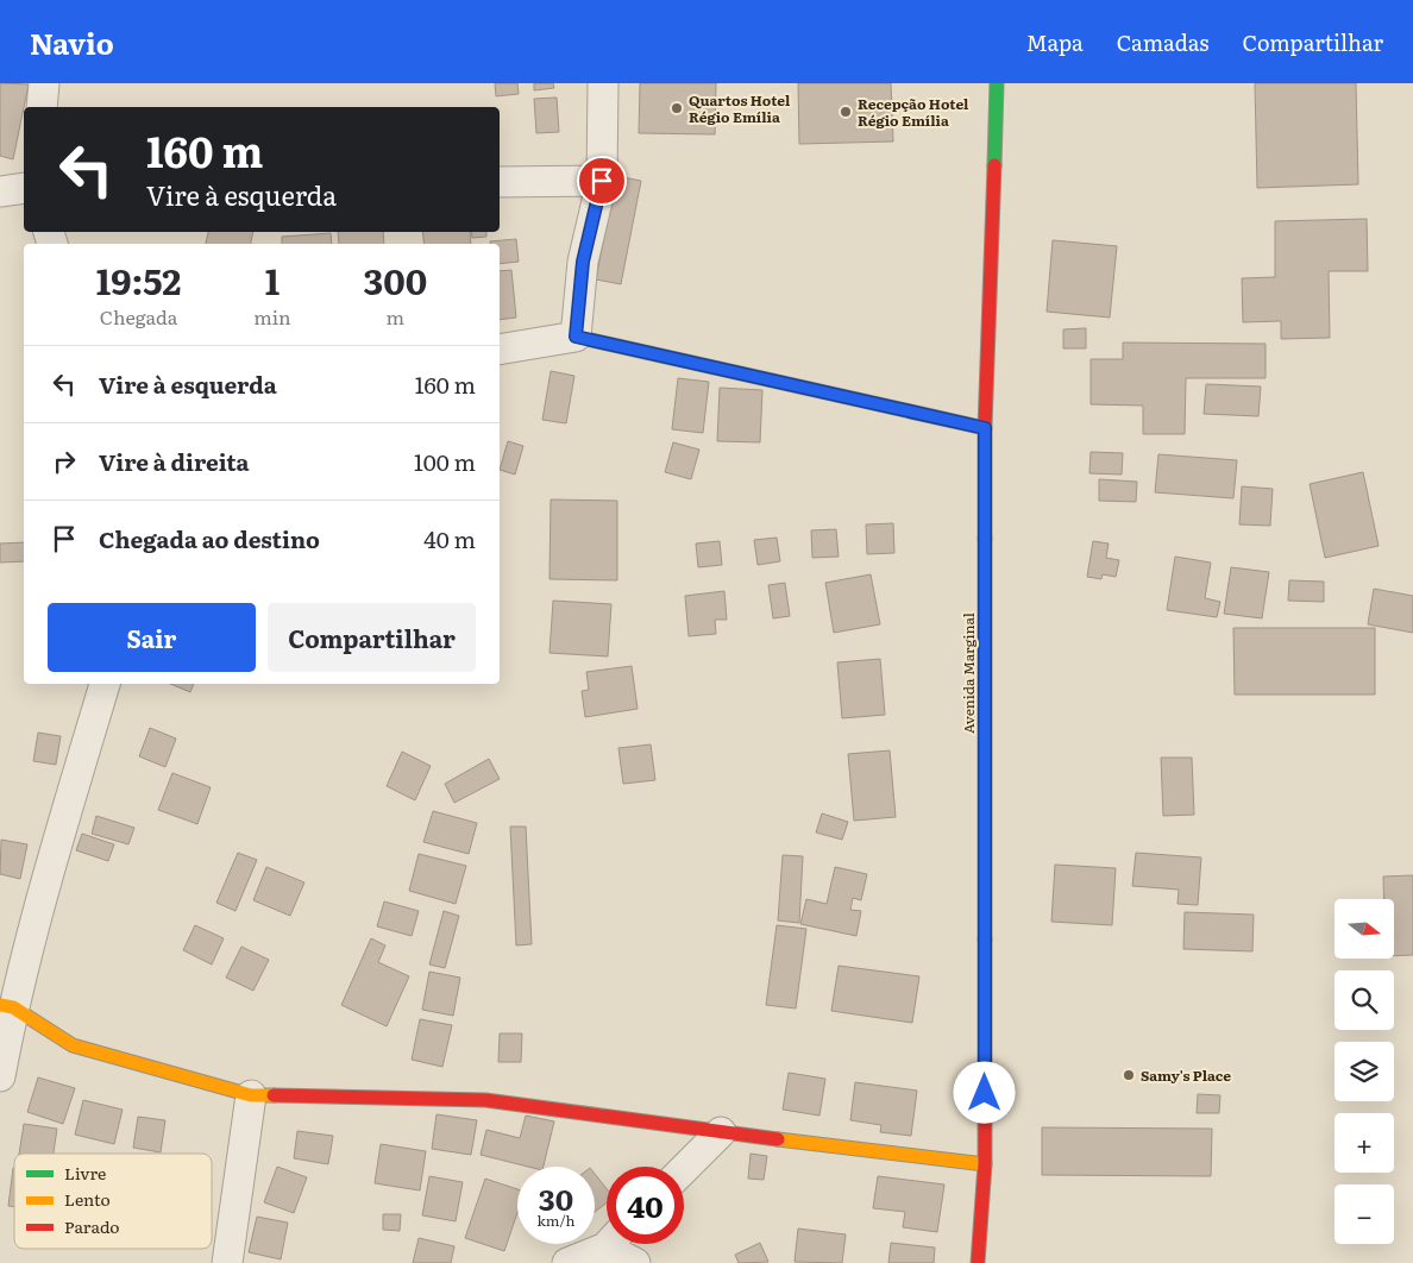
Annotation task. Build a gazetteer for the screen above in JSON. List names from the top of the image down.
{
  "streets": {
    "street": ["Avenida Marginal"]
  },
  "places": ["Quartos Hotel Régio Emília", "Recepção Hotel Régio Emília", "Samy's Place"],
  "legend": ["Livre", "Lento", "Parado"],
  "north": "right",
  "page": {
    "header": "Navio",
    "nav": ["Mapa", "Camadas", "Compartilhar"],
    "turn": ["160 m", "Vire à esquerda"],
    "eta": [
      "19:52",
      "Chegada",
      "1",
      "min",
      "300",
      "m"
    ],
    "list": [
      {
        "name": "Vire à esquerda",
        "value": "160 m"
      },
      {
        "name": "Vire à direita",
        "value": "100 m"
      },
      {
        "name": "Chegada ao destino",
        "value": "40 m"
      }
    ],
    "buttons": ["Sair", "Compartilhar"],
    "map_buttons": ["+", "−"],
    "speed": "30 km/h",
    "limit": "40"
  }
}
